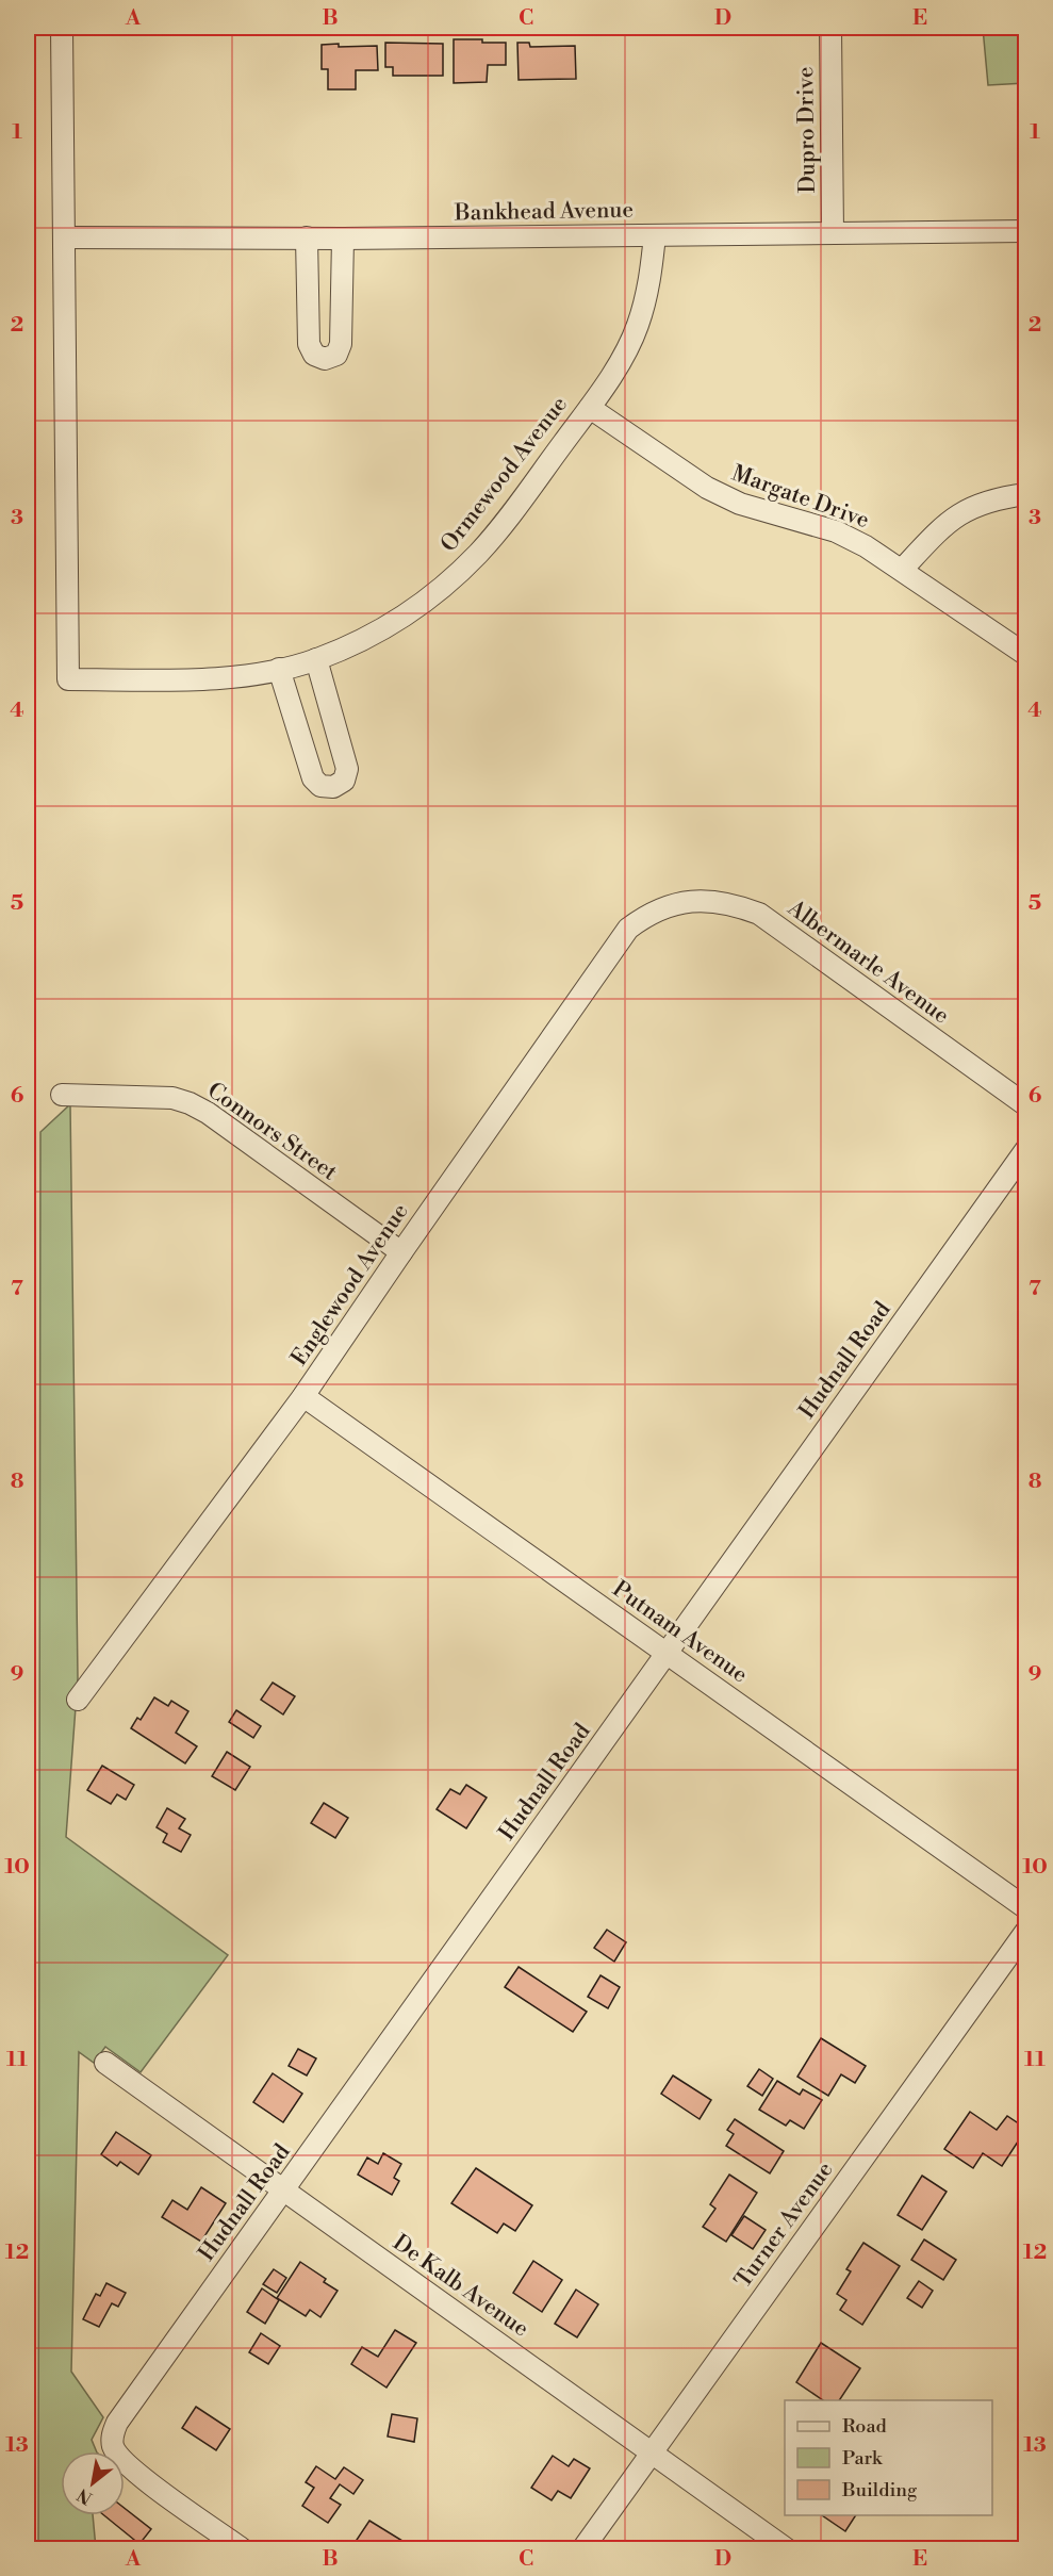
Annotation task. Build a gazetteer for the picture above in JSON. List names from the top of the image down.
{
  "streets": {
    "street": [
      "Dupro Drive",
      "Bankhead Avenue",
      "Ormewood Avenue",
      "Margate Drive",
      "Albermarle Avenue",
      "Connors Street",
      "Englewood Avenue",
      "Hudnall Road",
      "Putnam Avenue",
      "Turner Avenue",
      "De Kalb Avenue"
    ]
  },
  "crossings": [
    ["Dupro Drive", "Bankhead Avenue"],
    ["Bankhead Avenue", "Ormewood Avenue"],
    ["Ormewood Avenue", "Margate Drive"],
    ["Albermarle Avenue", "Englewood Avenue"],
    ["Connors Street", "Englewood Avenue"],
    ["Englewood Avenue", "Putnam Avenue"],
    ["Hudnall Road", "Putnam Avenue"],
    ["Hudnall Road", "De Kalb Avenue"],
    ["Turner Avenue", "De Kalb Avenue"]
  ],
  "legend": ["Road", "Park", "Building"],
  "north": "bottom left",
  "grid": {
    "columns": [
      "A",
      "B",
      "C",
      "D",
      "E"
    ],
    "rows": [
      "1",
      "2",
      "3",
      "4",
      "5",
      "6",
      "7",
      "8",
      "9",
      "10",
      "11",
      "12",
      "13"
    ]
  }
}
